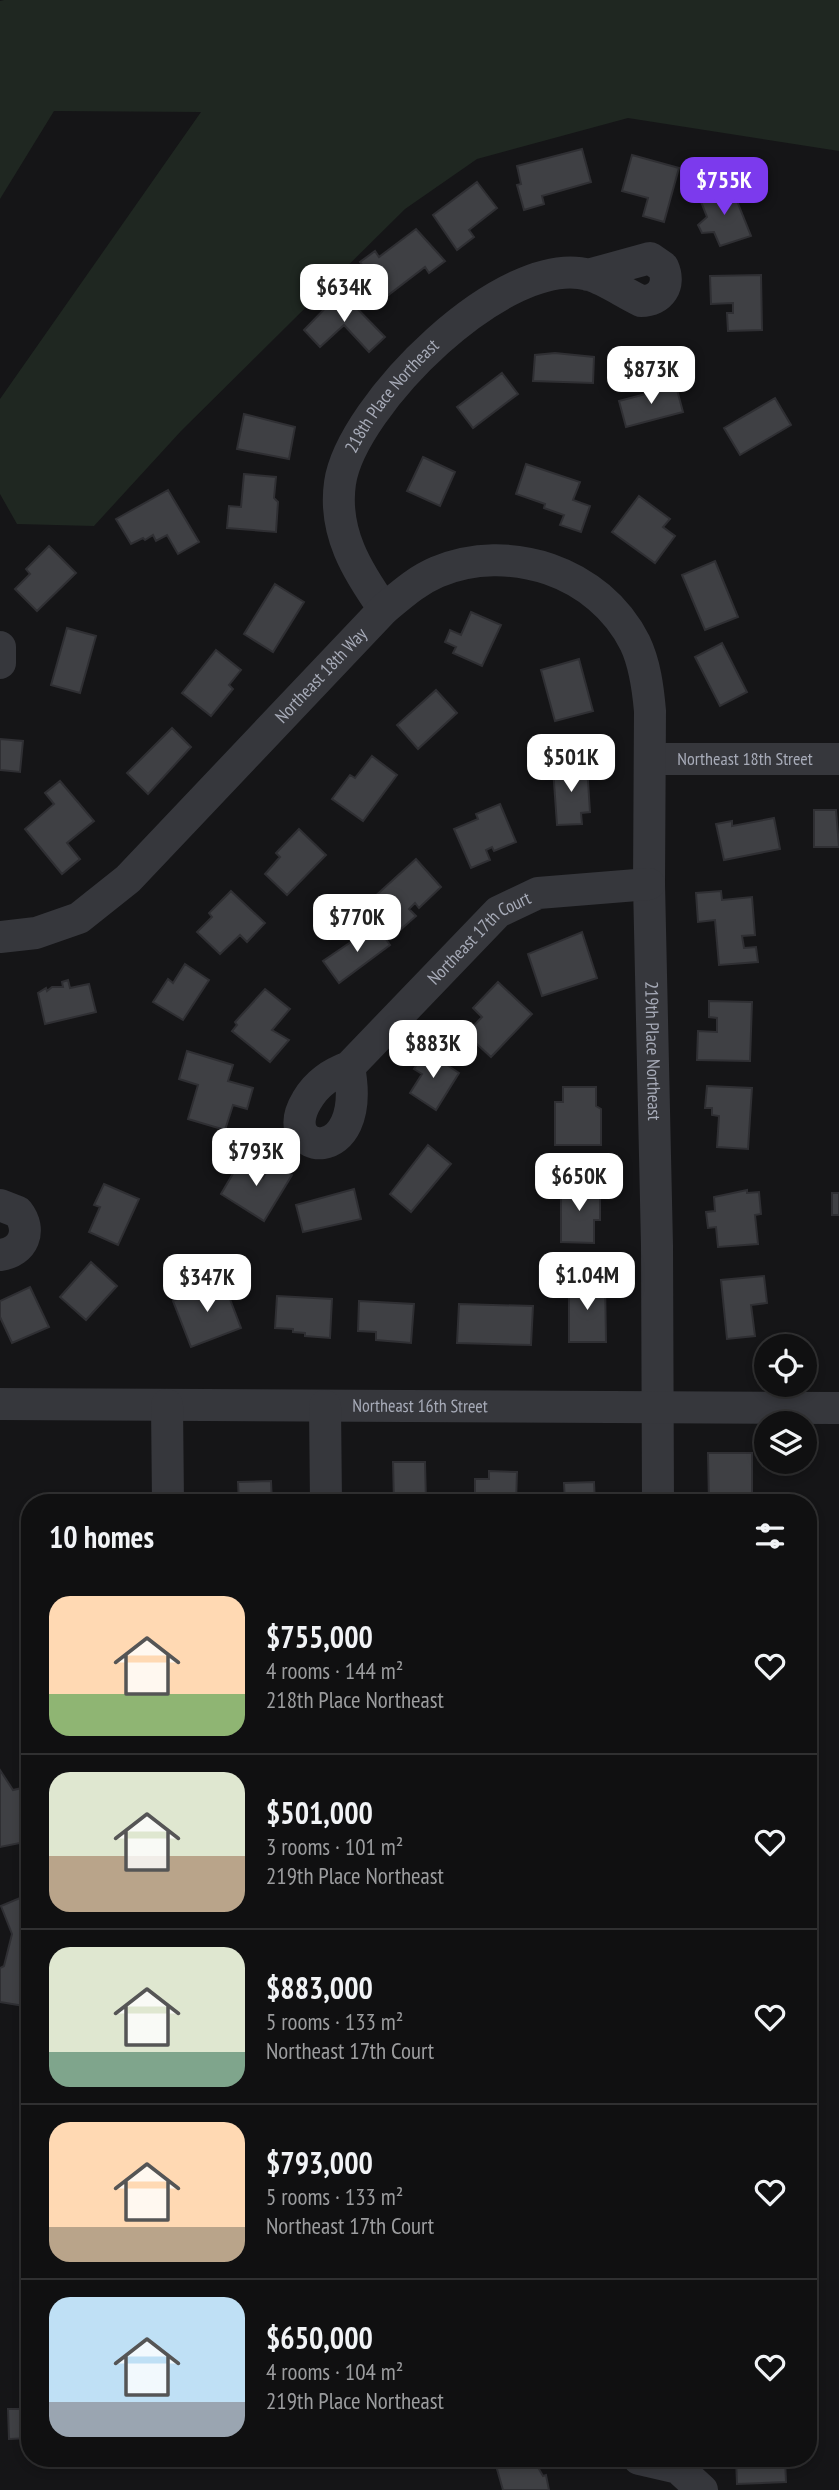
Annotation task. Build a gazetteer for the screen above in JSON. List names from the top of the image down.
{
  "streets": {
    "street": [
      "218th Place Northeast",
      "Northeast 18th Way",
      "Northeast 18th Street",
      "Northeast 17th Court",
      "219th Place Northeast",
      "Northeast 16th Street"
    ]
  },
  "crossings": [
    ["218th Place Northeast", "Northeast 18th Way"],
    ["Northeast 18th Way", "219th Place Northeast"],
    ["Northeast 18th Street", "219th Place Northeast"],
    ["Northeast 17th Court", "219th Place Northeast"],
    ["219th Place Northeast", "Northeast 16th Street"]
  ],
  "page": {
    "price": [
      "$755K",
      "$634K",
      "$873K",
      "$501K",
      "$770K",
      "$883K",
      "$793K",
      "$650K",
      "$1.04M",
      "$347K"
    ],
    "heading": "10 homes",
    "list": [
      {
        "name": "$755,000",
        "note": "4 rooms · 144 m² · 218th Place Northeast"
      },
      {
        "name": "$501,000",
        "note": "3 rooms · 101 m² · 219th Place Northeast"
      },
      {
        "name": "$883,000",
        "note": "5 rooms · 133 m² · Northeast 17th Court"
      },
      {
        "name": "$793,000",
        "note": "5 rooms · 133 m² · Northeast 17th Court"
      },
      {
        "name": "$650,000",
        "note": "4 rooms · 104 m² · 219th Place Northeast"
      }
    ]
  }
}
